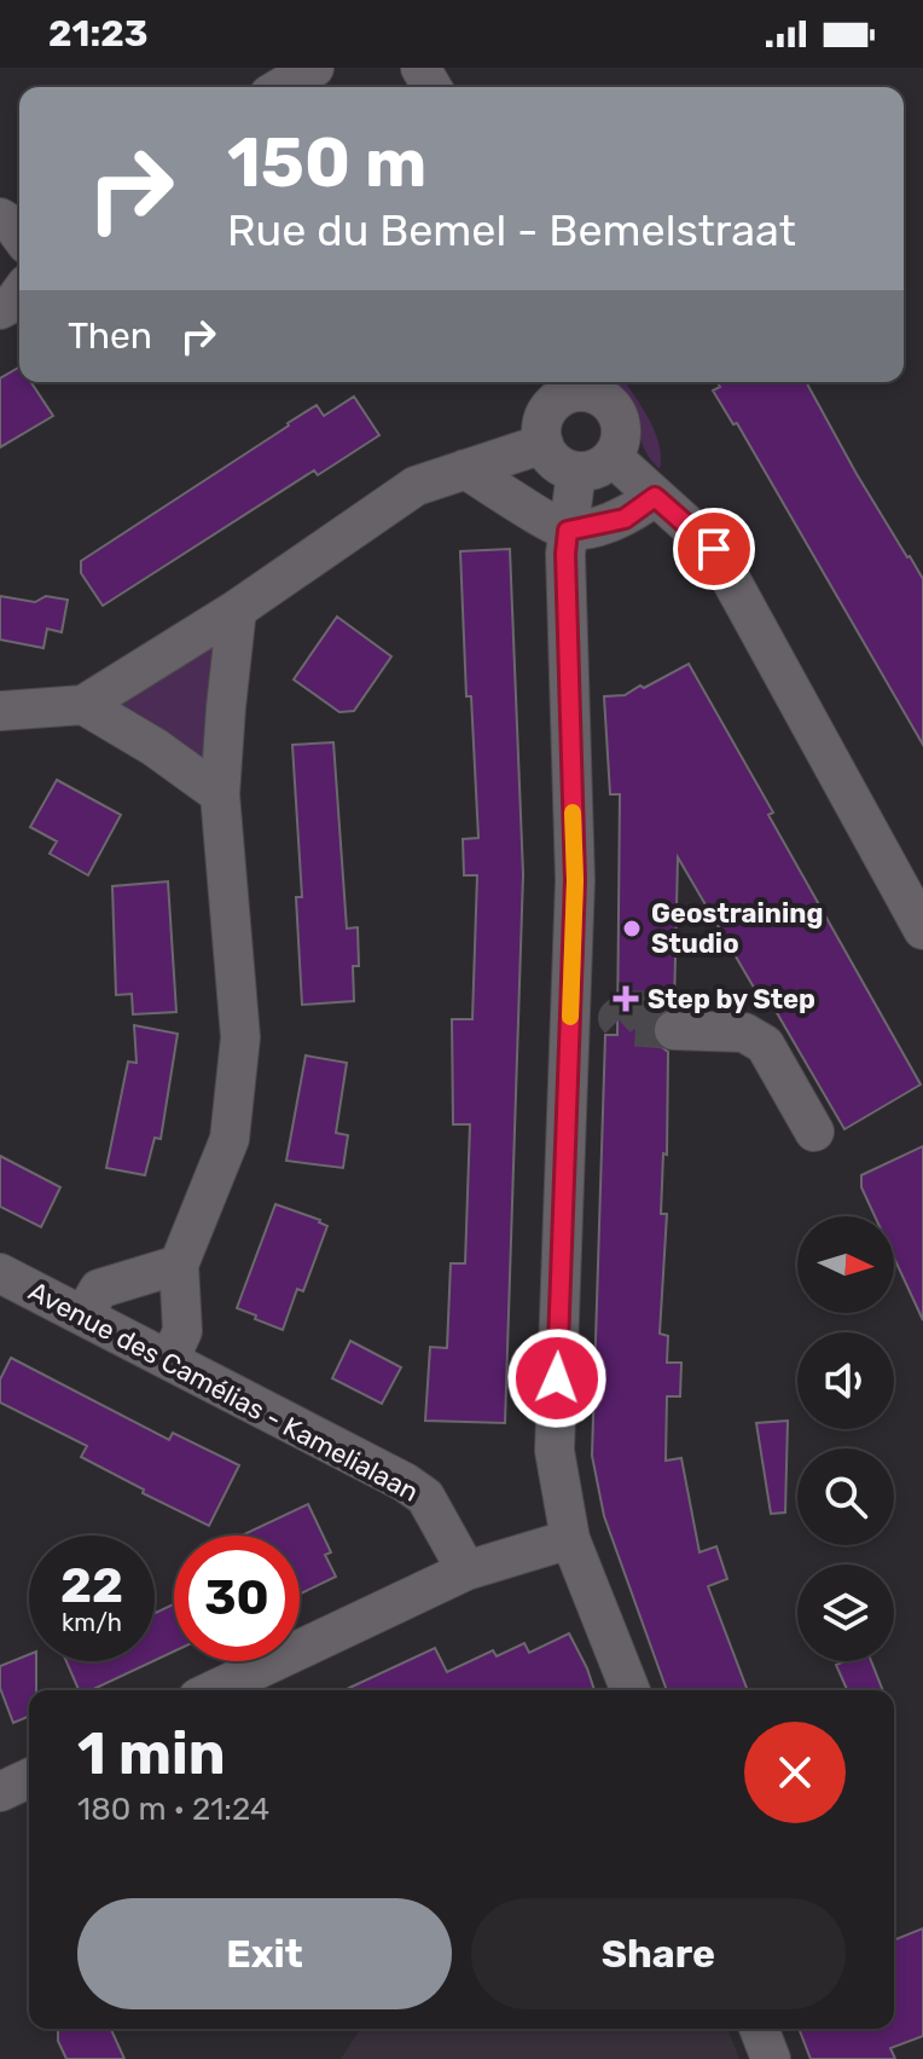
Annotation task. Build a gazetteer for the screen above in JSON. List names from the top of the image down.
{
  "streets": {
    "street": ["Avenue des Camélias - Kamelialaan"]
  },
  "places": {
    "other": ["Geostraining Studio"],
    "health": ["Step by Step"]
  },
  "north": "right",
  "page": {
    "status": "21:23",
    "turn": ["150 m", "Rue du Bemel - Bemelstraat"],
    "then": "Then",
    "speed": "22 km/h",
    "limit": "30",
    "heading": ["1 min", "180 m · 21:24"],
    "buttons": ["Exit", "Share"]
  }
}
